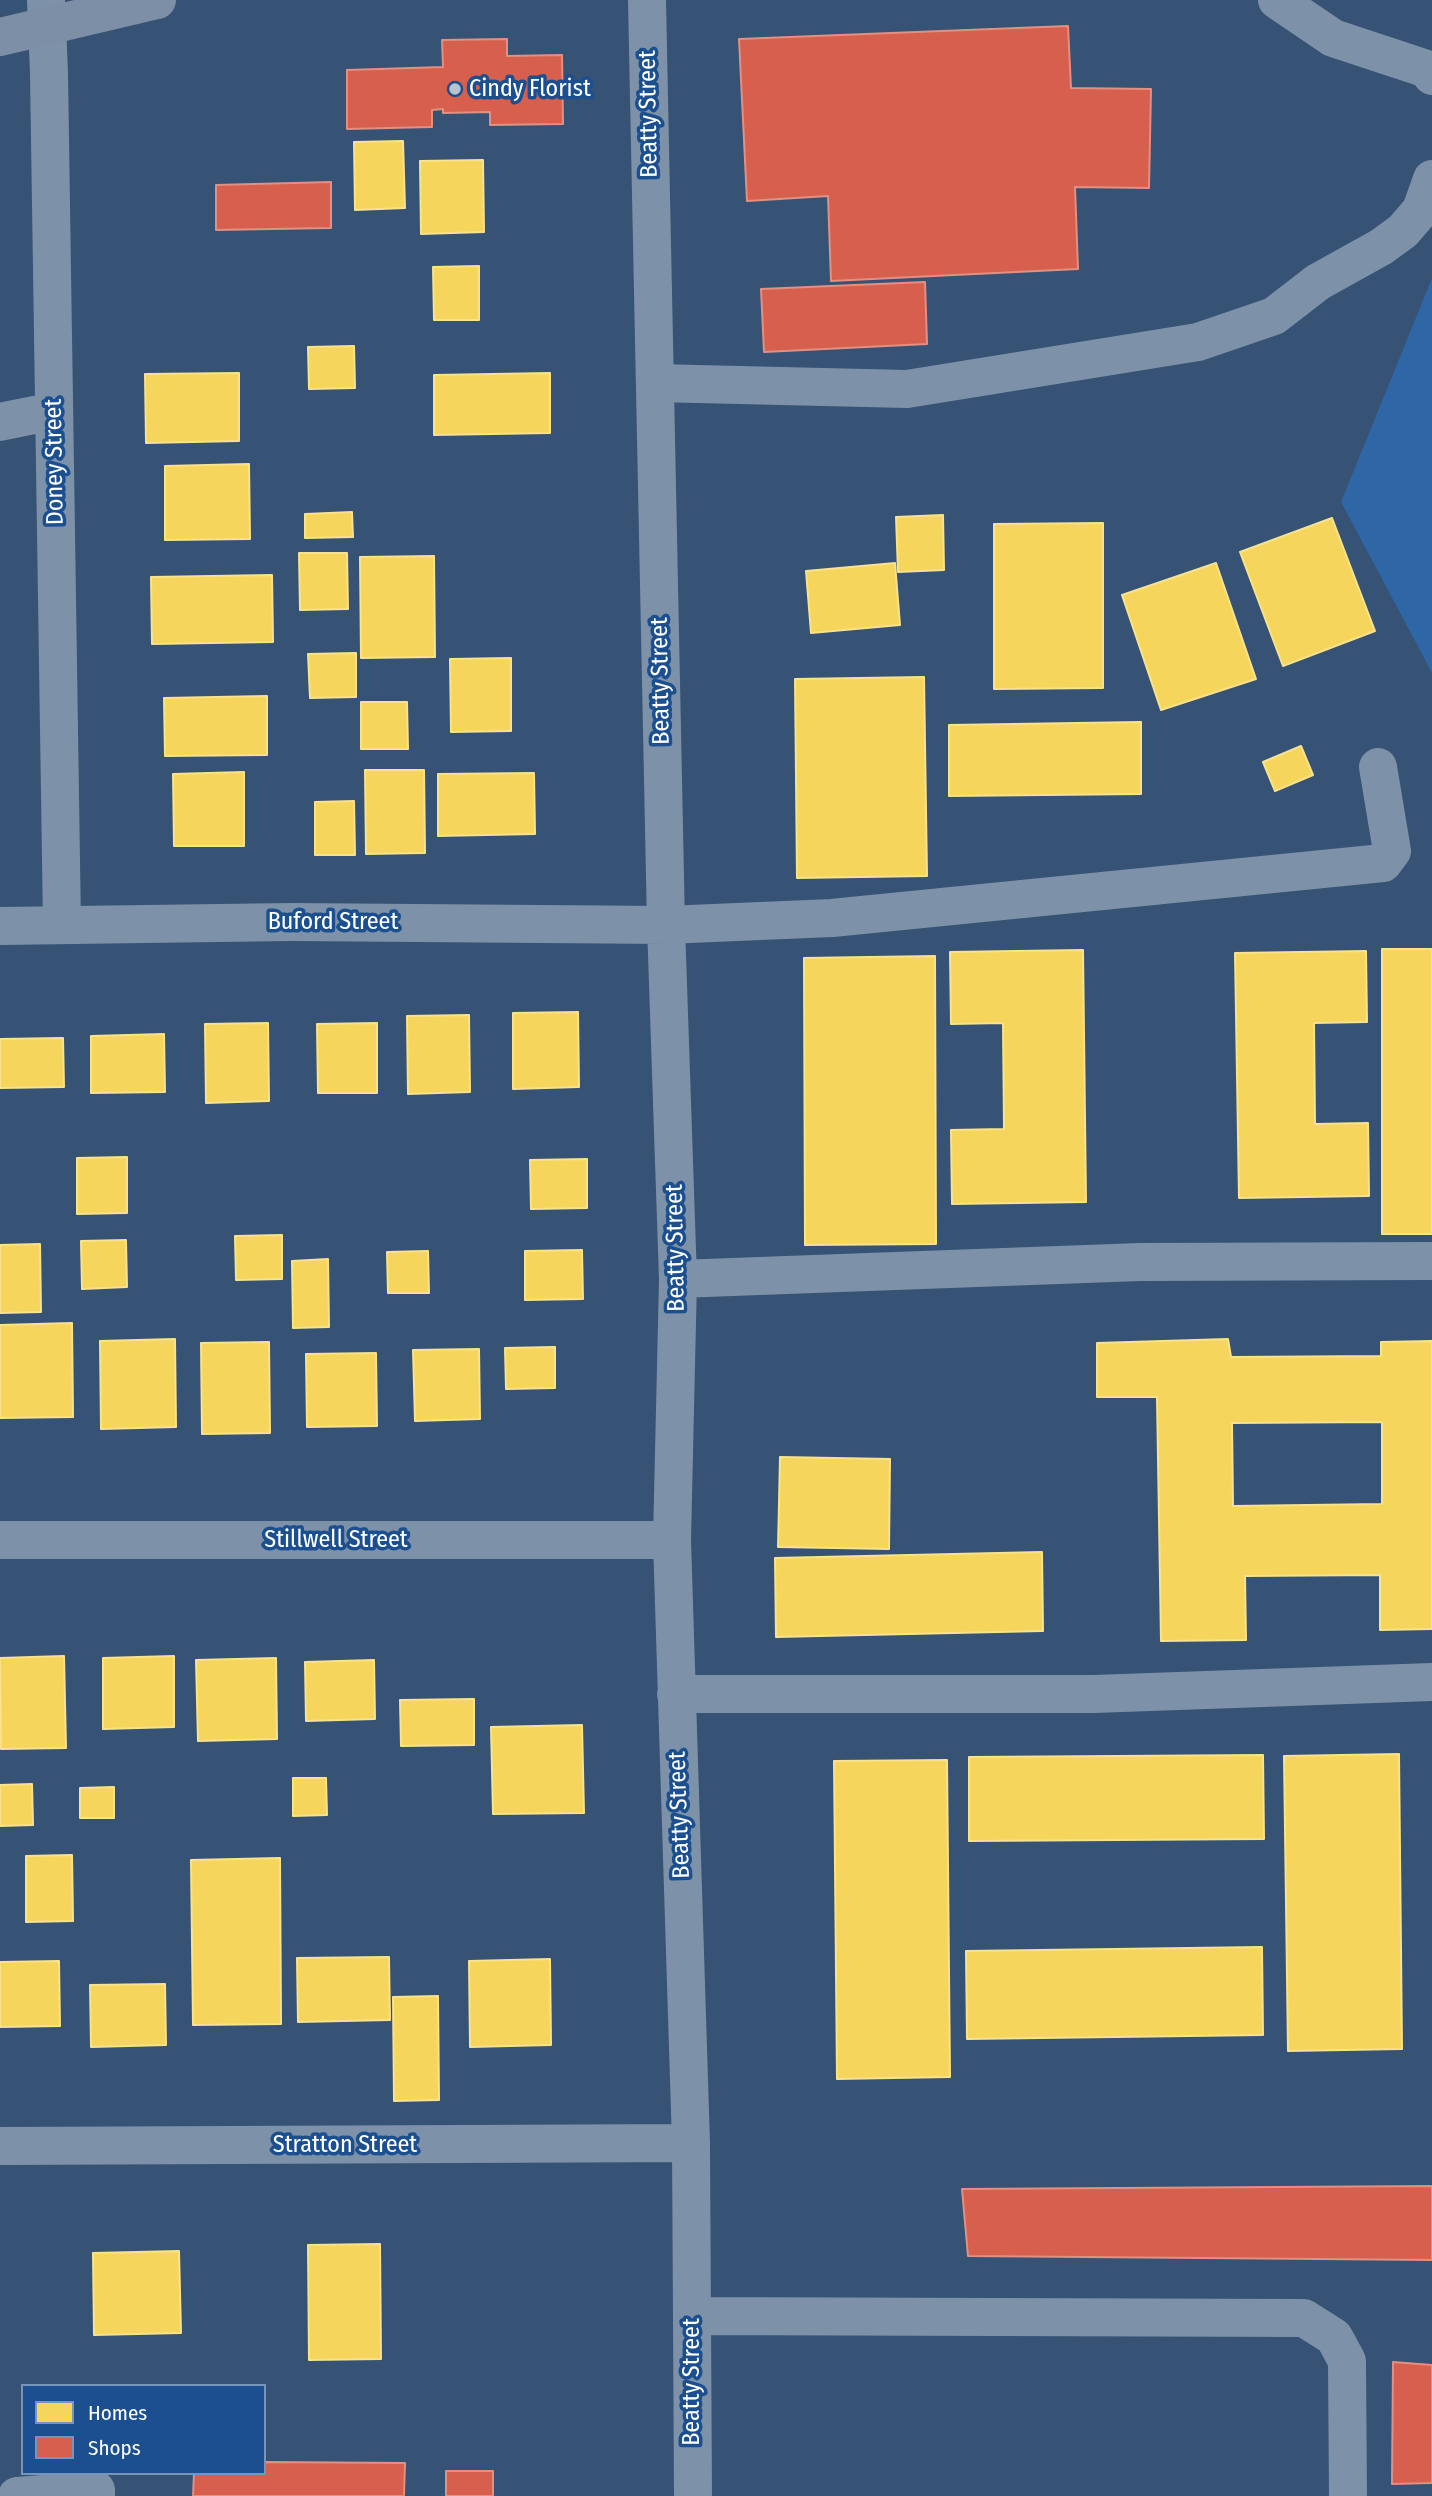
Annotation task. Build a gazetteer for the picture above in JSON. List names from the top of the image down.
{
  "streets": {
    "street": [
      "Beatty Street",
      "Doney Street",
      "Buford Street",
      "Stillwell Street",
      "Stratton Street"
    ]
  },
  "crossings": [
    ["Beatty Street", "Buford Street"],
    ["Beatty Street", "Stillwell Street"],
    ["Beatty Street", "Stratton Street"],
    ["Doney Street", "Buford Street"]
  ],
  "places": ["Cindy Florist"],
  "legend": ["Homes", "Shops"]
}
